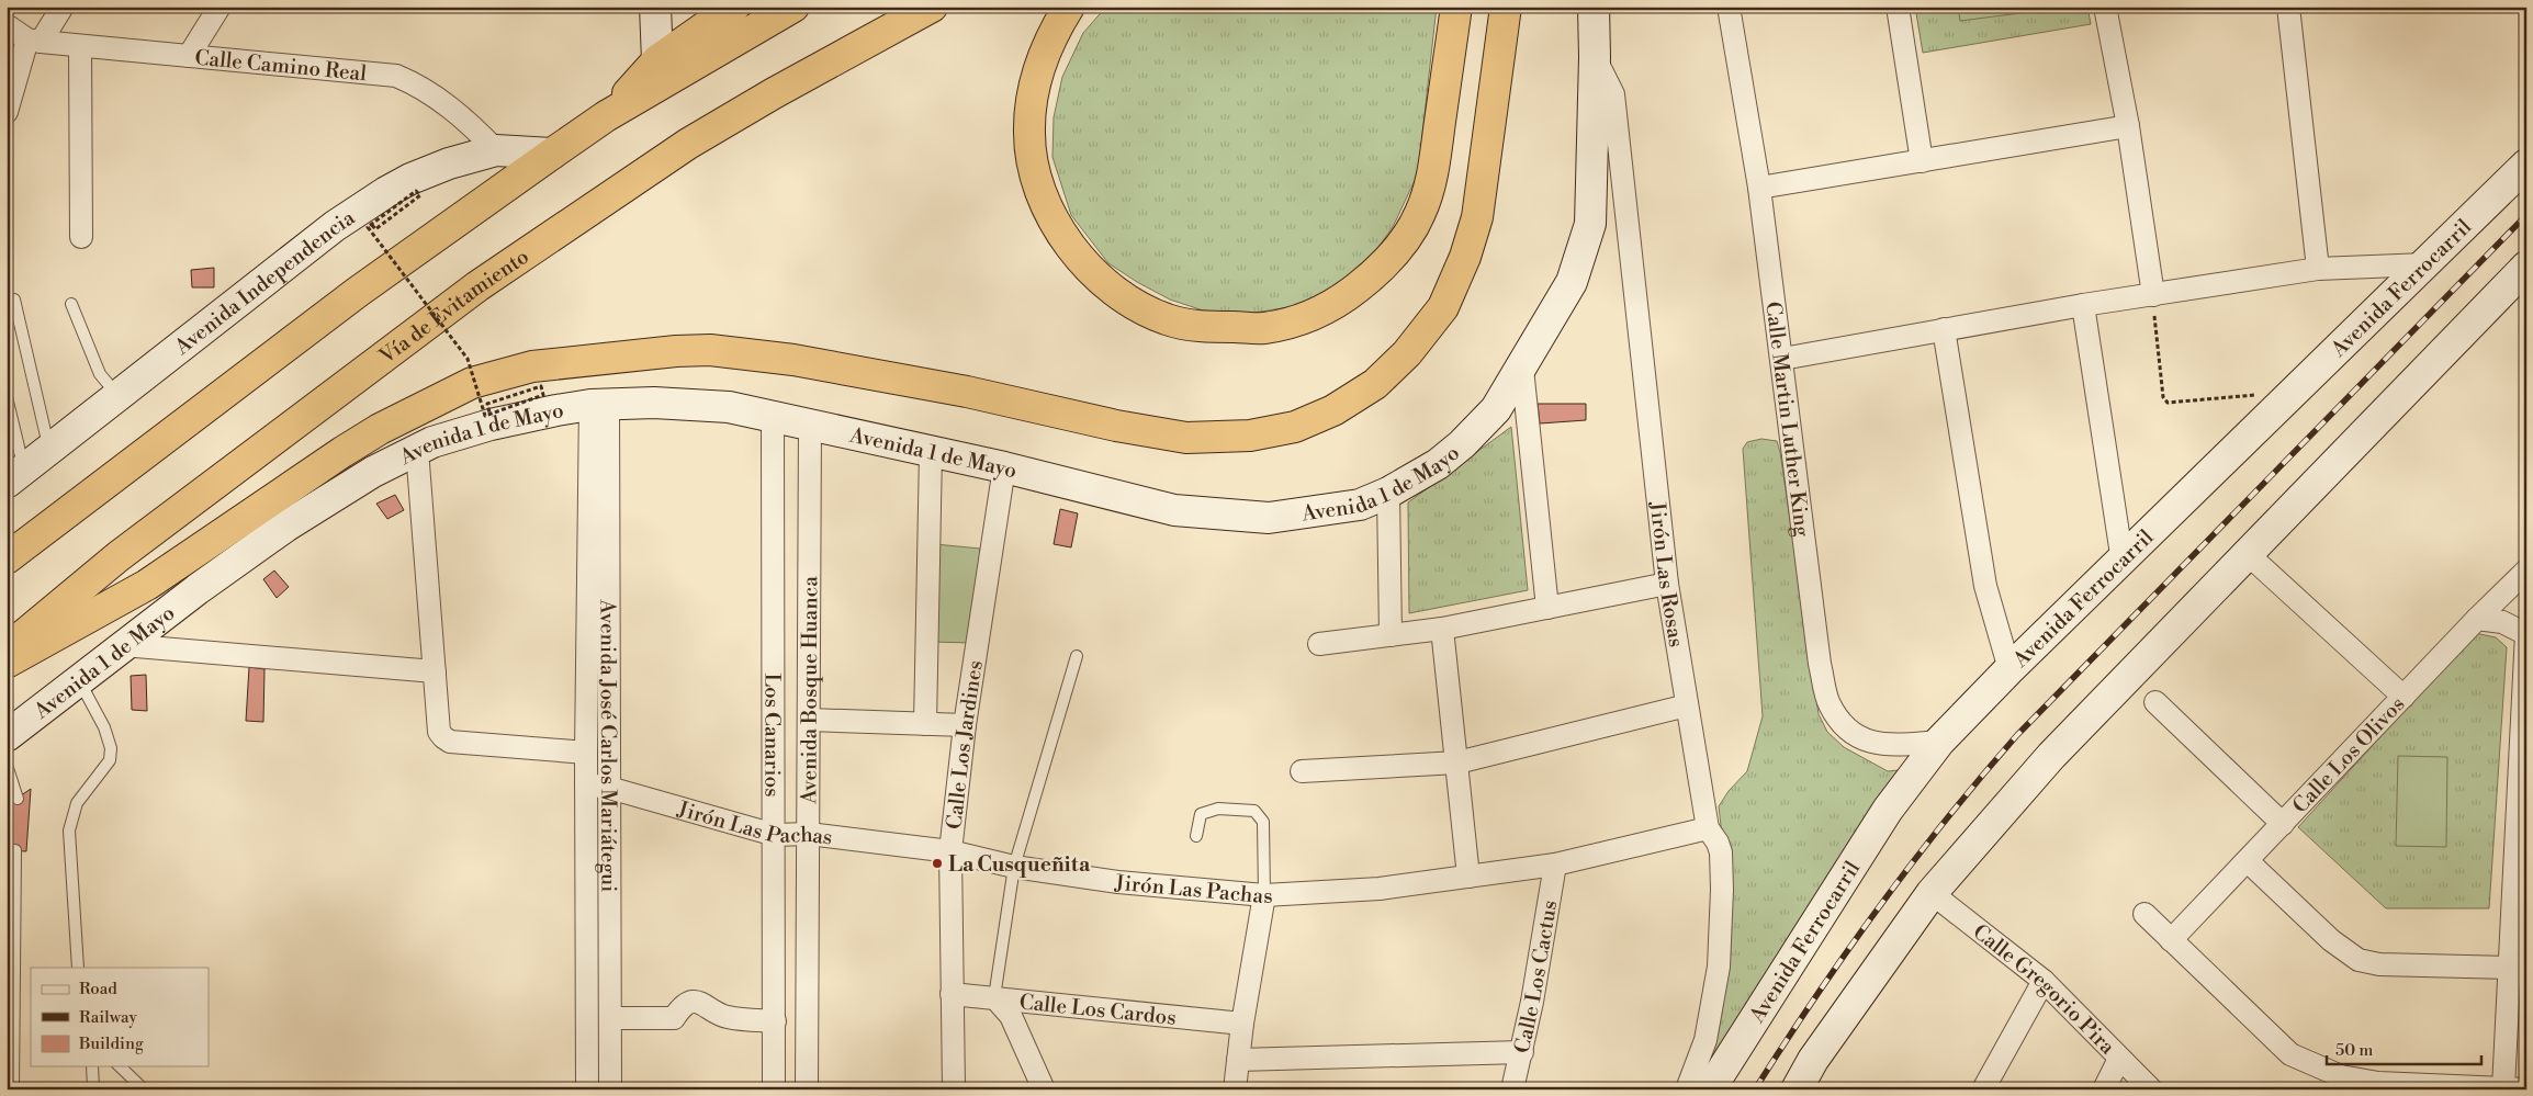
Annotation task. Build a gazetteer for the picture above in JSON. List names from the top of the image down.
{
  "streets": {
    "highway": ["Vía de Evitamiento"],
    "main road": ["Avenida Independencia", "Avenida Ferrocarril", "Avenida 1 de Mayo"],
    "street": [
      "Calle Camino Real",
      "Calle Martin Luther King",
      "Jirón Las Rosas",
      "Avenida Bosque Huanca",
      "Los Canarios",
      "Calle Los Jardines",
      "Avenida José Carlos Mariátegui",
      "Calle Los Olivos",
      "Jirón Las Pachas",
      "Calle Los Cactus",
      "Calle Gregorio Pira",
      "Calle Los Cardos"
    ]
  },
  "crossings": [
    ["Calle Camino Real", "Avenida Independencia"],
    ["Avenida Ferrocarril", "Calle Martin Luther King"],
    ["Avenida 1 de Mayo", "Jirón Las Rosas"],
    ["Avenida 1 de Mayo", "Avenida Bosque Huanca"],
    ["Avenida 1 de Mayo", "Los Canarios"],
    ["Avenida 1 de Mayo", "Calle Los Jardines"],
    ["Avenida 1 de Mayo", "Avenida José Carlos Mariátegui"],
    ["Jirón Las Rosas", "Jirón Las Pachas"],
    ["Avenida Bosque Huanca", "Jirón Las Pachas"],
    ["Los Canarios", "Jirón Las Pachas"],
    ["Calle Los Jardines", "Jirón Las Pachas"],
    ["Calle Los Jardines", "Calle Los Cardos"],
    ["Avenida José Carlos Mariátegui", "Jirón Las Pachas"],
    ["Jirón Las Pachas", "Calle Los Cactus"]
  ],
  "places": ["La Cusqueñita"],
  "legend": ["Road", "Railway", "Building"],
  "scale_bar": "50 m"
}
